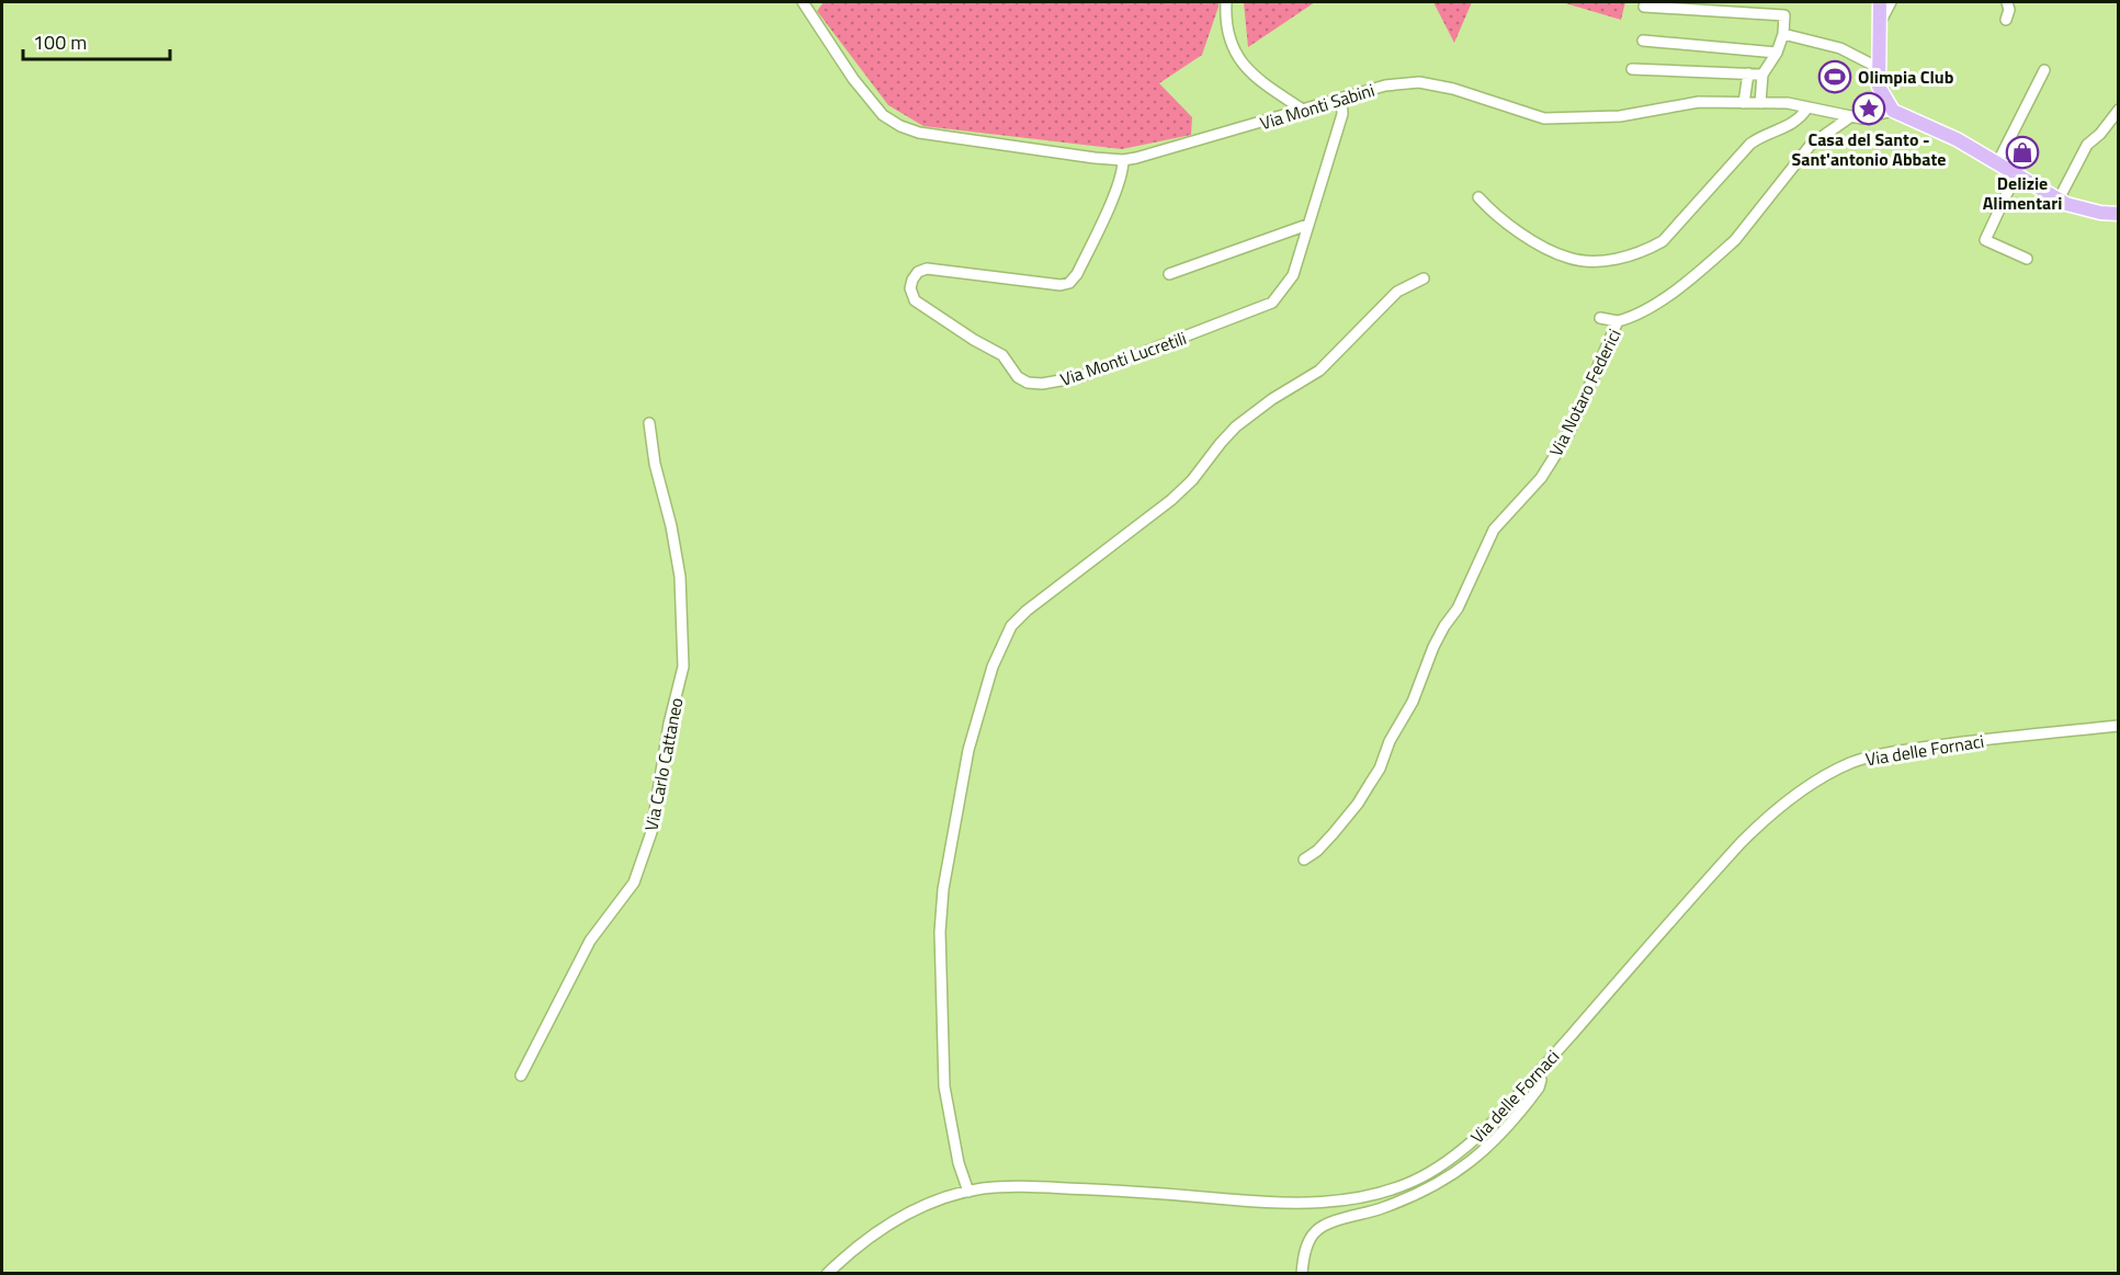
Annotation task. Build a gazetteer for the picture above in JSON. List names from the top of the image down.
{
  "streets": {
    "street": [
      "Via Monti Sabini",
      "Via Monti Lucretili",
      "Via Notaro Federici",
      "Via delle Fornaci",
      "Via Carlo Cattaneo"
    ]
  },
  "crossings": [
    ["Via Monti Sabini", "Via Monti Lucretili"],
    ["Via Monti Sabini", "Via Notaro Federici"]
  ],
  "places": {
    "sports": ["Olimpia Club"],
    "place": ["Casa del Santo - Sant'antonio Abbate"],
    "shop": ["Delizie Alimentari"]
  },
  "scale_bar": "100 m"
}
